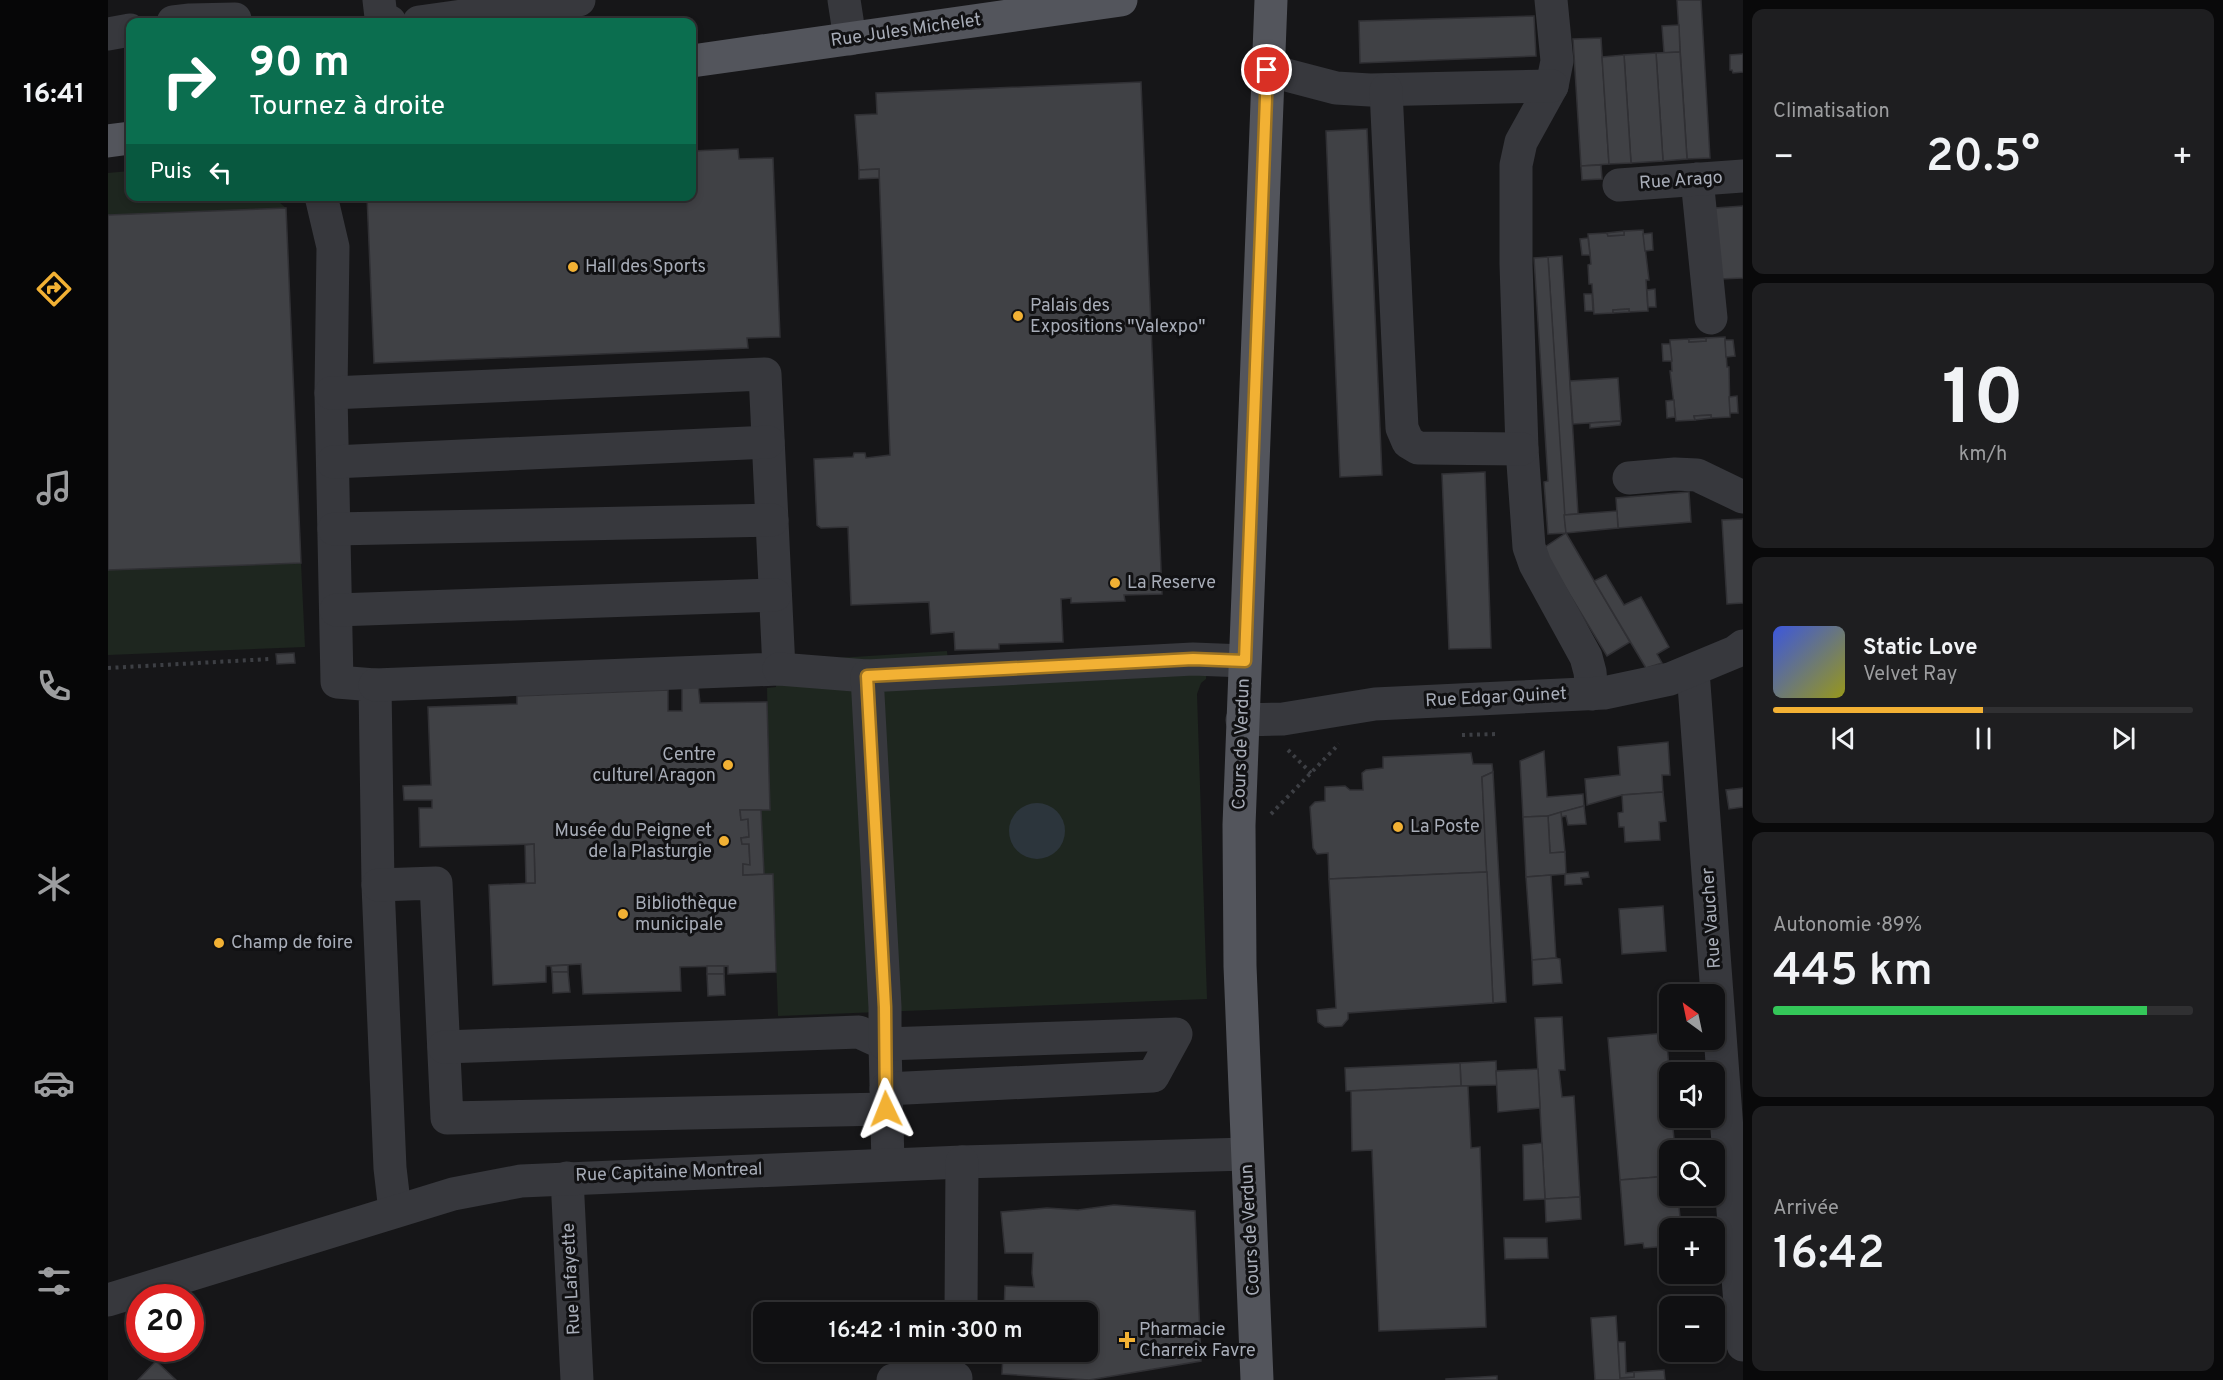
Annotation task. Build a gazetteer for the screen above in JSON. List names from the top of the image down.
{
  "streets": {
    "main road": ["Rue Jules Michelet", "Cours de Verdun"],
    "street": [
      "Rue Arago",
      "Rue Edgar Quinet",
      "Rue Vaucher",
      "Rue Capitaine Montreal",
      "Rue Lafayette"
    ]
  },
  "crossings": [
    ["Rue Edgar Quinet", "Cours de Verdun"],
    ["Rue Edgar Quinet", "Rue Vaucher"],
    ["Cours de Verdun", "Rue Capitaine Montreal"],
    ["Rue Capitaine Montreal", "Rue Lafayette"]
  ],
  "places": {
    "other": [
      "Hall des Sports",
      "Palais des Expositions \"Valexpo\"",
      "La Reserve",
      "Centre culturel Aragon",
      "La Poste",
      "Musée du Peigne et de la Plasturgie",
      "Bibliothèque municipale",
      "Champ de foire"
    ],
    "health": ["Pharmacie Charreix Favre"]
  },
  "north": "top left",
  "page": {
    "tabs": "16:41",
    "tile": [
      "Climatisation",
      ["10", "km/h"],
      ["Autonomie · 89%", "445 km"],
      ["Arrivée", "16:42"]
    ],
    "turn": ["90 m", "Tournez à droite"],
    "heat": ["−", "20.5°", "+"],
    "then": "Puis",
    "song": ["Static Love", "Velvet Ray"],
    "map_buttons": ["+", "−"],
    "limit": "20",
    "trip": "16:42 · 1 min · 300 m"
  }
}
